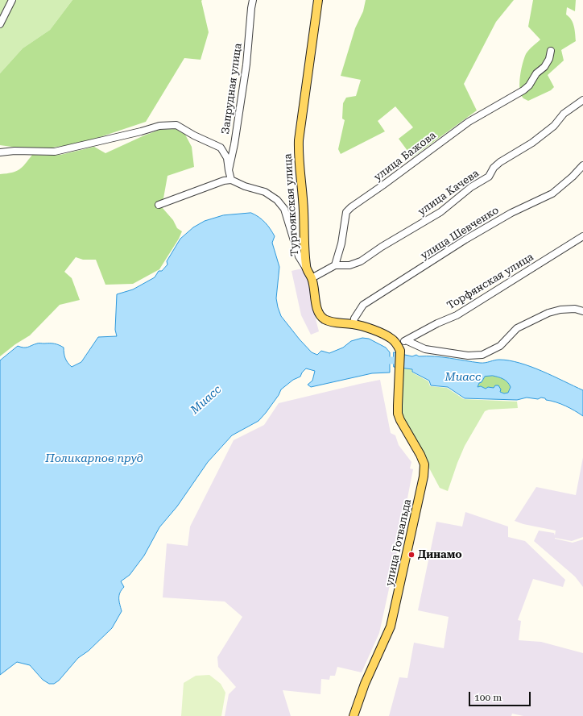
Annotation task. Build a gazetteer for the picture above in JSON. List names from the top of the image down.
{
  "streets": {
    "main road": ["Тургоякская улица", "улица Готвальда"],
    "street": [
      "Запрудная улица",
      "улица Бажова",
      "улица Качева",
      "улица Шевченко",
      "Торфянская улица"
    ]
  },
  "crossings": [
    ["улица Бажова", "улица Качева"],
    ["улица Качева", "Тургоякская улица"],
    ["Тургоякская улица", "улица Шевченко"],
    ["Тургоякская улица", "Торфянская улица"],
    ["Тургоякская улица", "улица Готвальда"],
    ["Торфянская улица", "улица Готвальда"]
  ],
  "water": ["Миасс", "Поликарпов пруд"],
  "places": ["Динамо"],
  "scale_bar": "100 m"
}
